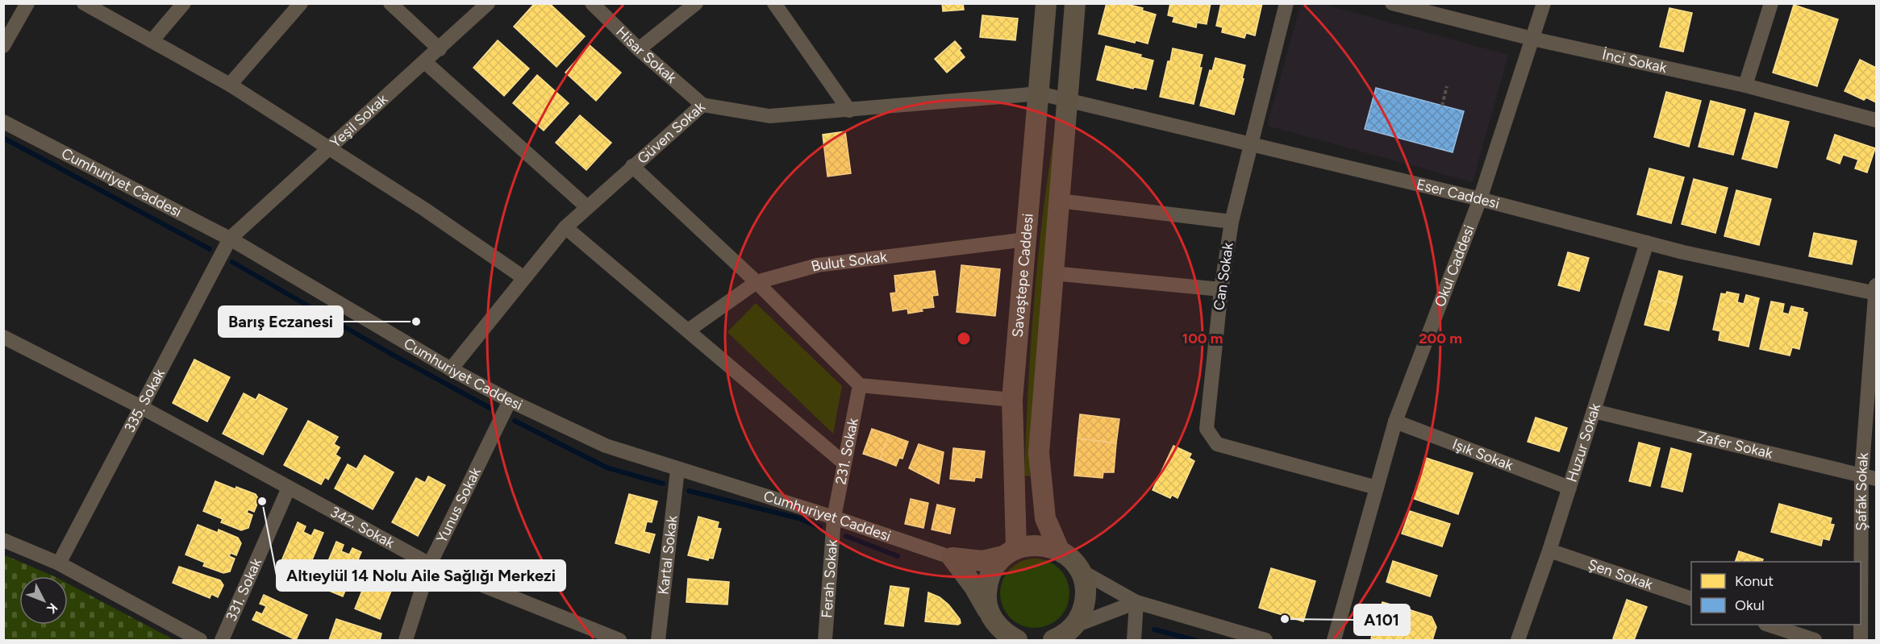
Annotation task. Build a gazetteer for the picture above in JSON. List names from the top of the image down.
{
  "streets": {
    "main road": ["Savaştepe Caddesi"],
    "street": [
      "Hisar Sokak",
      "İnci Sokak",
      "Yeşil Sokak",
      "Güven Sokak",
      "Cumhuriyet Caddesi",
      "Eser Caddesi",
      "Bulut Sokak",
      "Okul Caddesi",
      "Can Sokak",
      "335. Sokak",
      "Huzur Sokak",
      "Zafer Sokak",
      "231. Sokak",
      "Işık Sokak",
      "Şafak Sokak",
      "Yunus Sokak",
      "342. Sokak",
      "Kartal Sokak",
      "Şen Sokak",
      "Ferah Sokak",
      "331. Sokak"
    ]
  },
  "crossings": [
    ["Hisar Sokak", "Güven Sokak"],
    ["İnci Sokak", "Okul Caddesi"],
    ["Yeşil Sokak", "Cumhuriyet Caddesi"],
    ["Yeşil Sokak", "335. Sokak"],
    ["Güven Sokak", "Cumhuriyet Caddesi"],
    ["Güven Sokak", "Eser Caddesi"],
    ["Güven Sokak", "Savaştepe Caddesi"],
    ["Cumhuriyet Caddesi", "335. Sokak"],
    ["Cumhuriyet Caddesi", "231. Sokak"],
    ["Cumhuriyet Caddesi", "Yunus Sokak"],
    ["Cumhuriyet Caddesi", "Kartal Sokak"],
    ["Cumhuriyet Caddesi", "Ferah Sokak"],
    ["Eser Caddesi", "Okul Caddesi"],
    ["Eser Caddesi", "Savaştepe Caddesi"],
    ["Eser Caddesi", "Can Sokak"],
    ["Eser Caddesi", "Huzur Sokak"],
    ["Eser Caddesi", "Şafak Sokak"],
    ["Bulut Sokak", "Savaştepe Caddesi"],
    ["Okul Caddesi", "Can Sokak"],
    ["Okul Caddesi", "Işık Sokak"],
    ["335. Sokak", "342. Sokak"],
    ["Huzur Sokak", "Zafer Sokak"],
    ["Huzur Sokak", "Işık Sokak"],
    ["Huzur Sokak", "Şen Sokak"],
    ["Zafer Sokak", "Şafak Sokak"],
    ["231. Sokak", "Ferah Sokak"],
    ["Yunus Sokak", "342. Sokak"],
    ["342. Sokak", "331. Sokak"]
  ],
  "places": ["Barış Eczanesi", "Altıeylül 14 Nolu Aile Sağlığı Merkezi", "A101"],
  "legend": ["Konut", "Okul"],
  "north": "bottom right",
  "rings": ["100 m", "200 m"]
}
